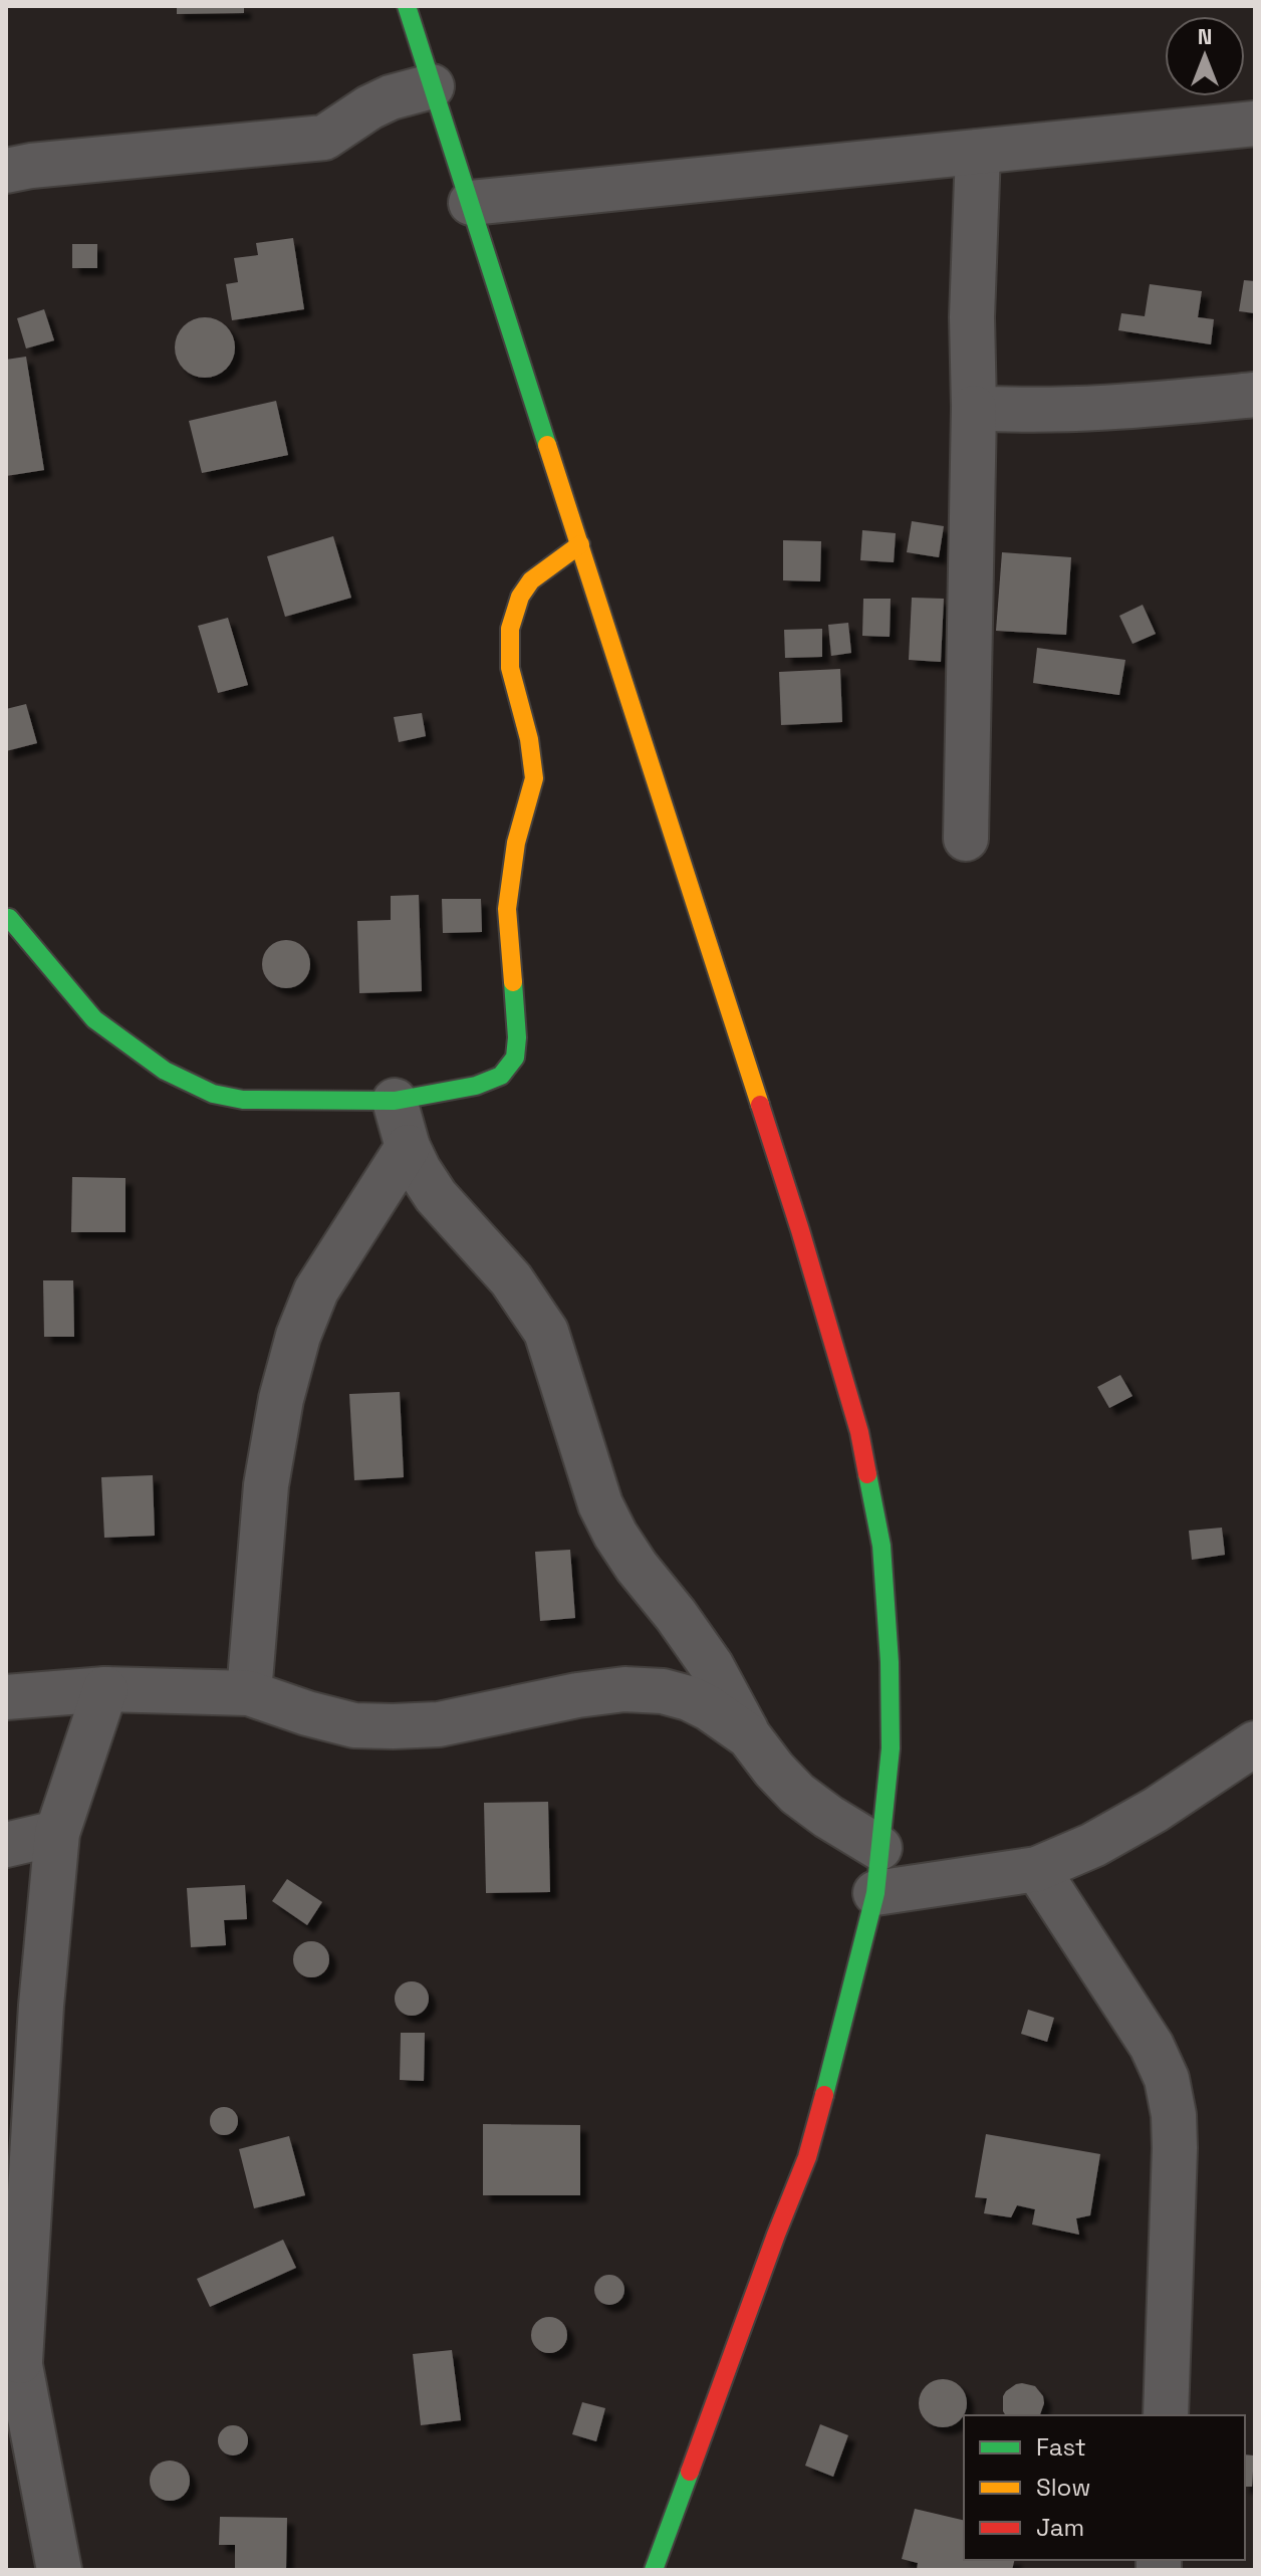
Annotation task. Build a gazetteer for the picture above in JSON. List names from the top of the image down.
{
  "legend": ["Fast", "Slow", "Jam"],
  "north": "top"
}
